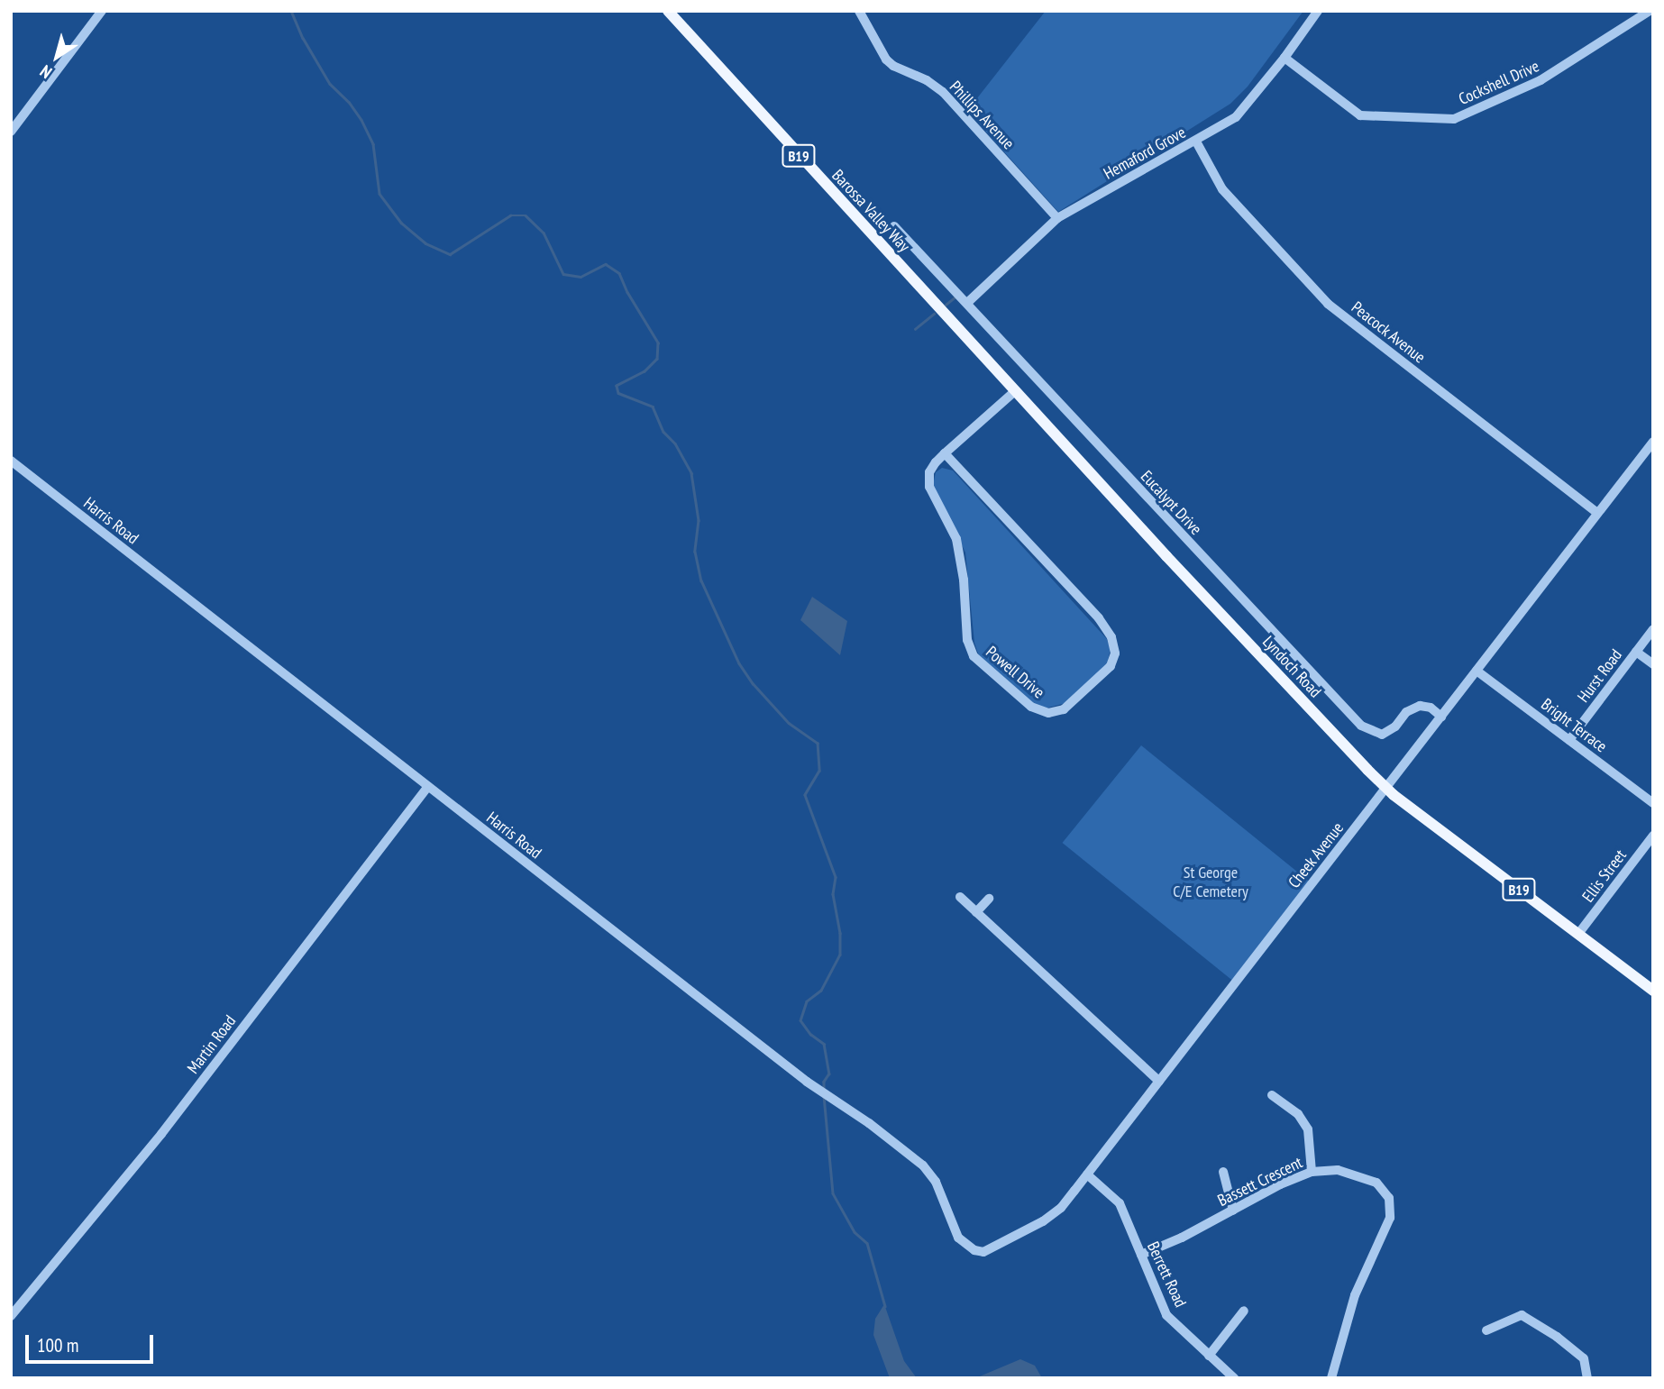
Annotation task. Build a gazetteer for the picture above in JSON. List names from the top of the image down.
{
  "streets": {
    "main road": ["B19", "Barossa Valley Way", "Lyndoch Road"],
    "street": [
      "Cockshell Drive",
      "Phillips Avenue",
      "Hemaford Grove",
      "Peacock Avenue",
      "Eucalypt Drive",
      "Harris Road",
      "Powell Drive",
      "Hurst Road",
      "Bright Terrace",
      "Cheek Avenue",
      "Ellis Street",
      "Martin Road",
      "Bassett Crescent",
      "Berrett Road"
    ]
  },
  "crossings": [
    ["Cockshell Drive", "Hemaford Grove"],
    ["Phillips Avenue", "Hemaford Grove"],
    ["Hemaford Grove", "Peacock Avenue"],
    ["Hemaford Grove", "Eucalypt Drive"],
    ["Barossa Valley Way", "Lyndoch Road"],
    ["Peacock Avenue", "Cheek Avenue"],
    ["Eucalypt Drive", "Cheek Avenue"],
    ["Harris Road", "Cheek Avenue"],
    ["Harris Road", "Martin Road"],
    ["Lyndoch Road", "Powell Drive"],
    ["Lyndoch Road", "Cheek Avenue"],
    ["Lyndoch Road", "Ellis Street"],
    ["Hurst Road", "Bright Terrace"],
    ["Bright Terrace", "Cheek Avenue"],
    ["Cheek Avenue", "Berrett Road"],
    ["Bassett Crescent", "Berrett Road"]
  ],
  "parks": ["St George C/E Cemetery"],
  "scale_bar": "100 m",
  "north": "bottom left"
}
